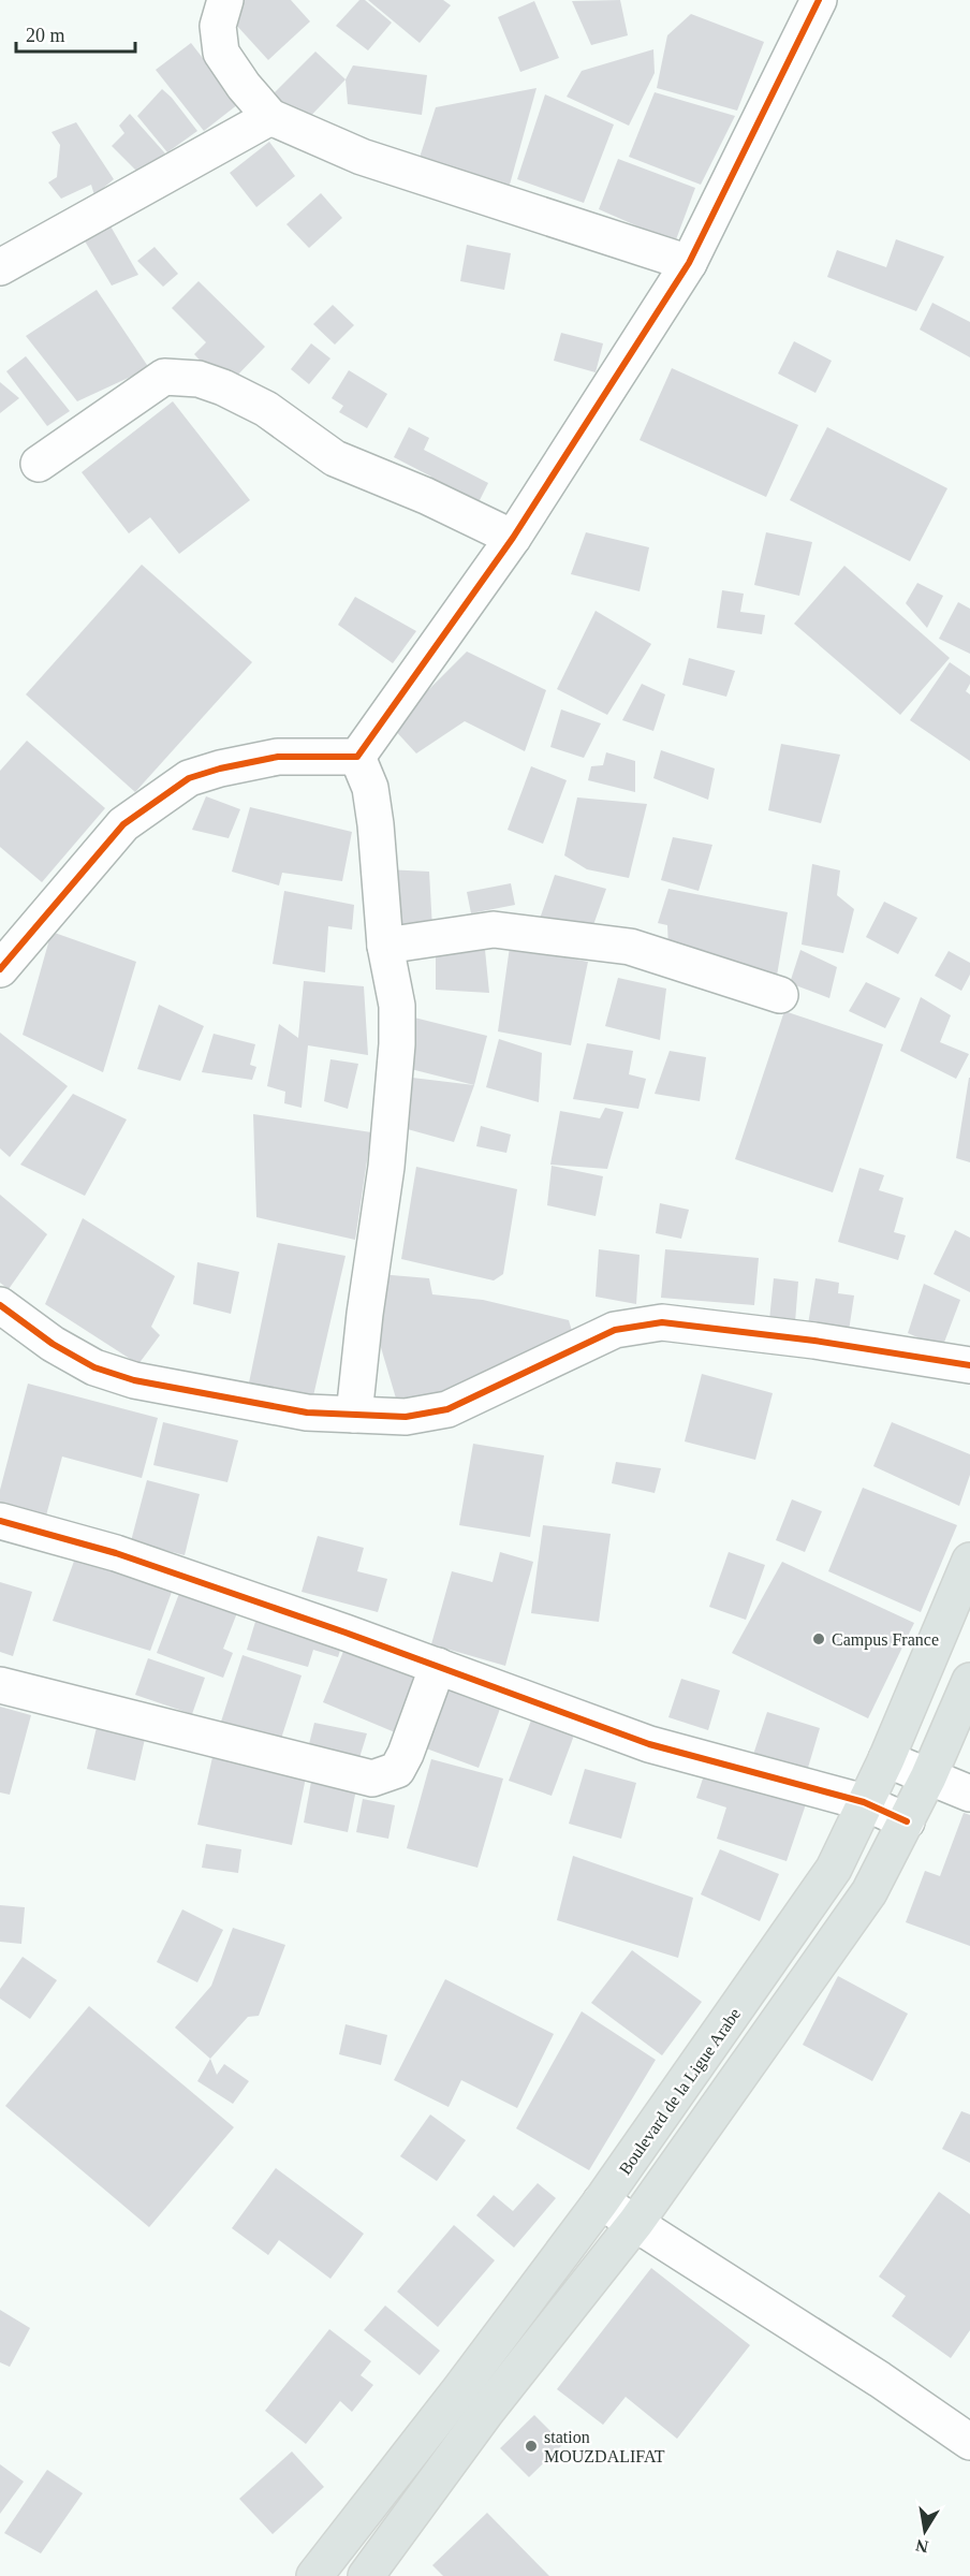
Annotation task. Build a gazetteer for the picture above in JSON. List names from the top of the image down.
{
  "streets": {
    "main road": ["Boulevard de la Ligue Arabe"]
  },
  "places": ["Campus France", "station MOUZDALIFAT"],
  "scale_bar": "20 m",
  "north": "bottom"
}
